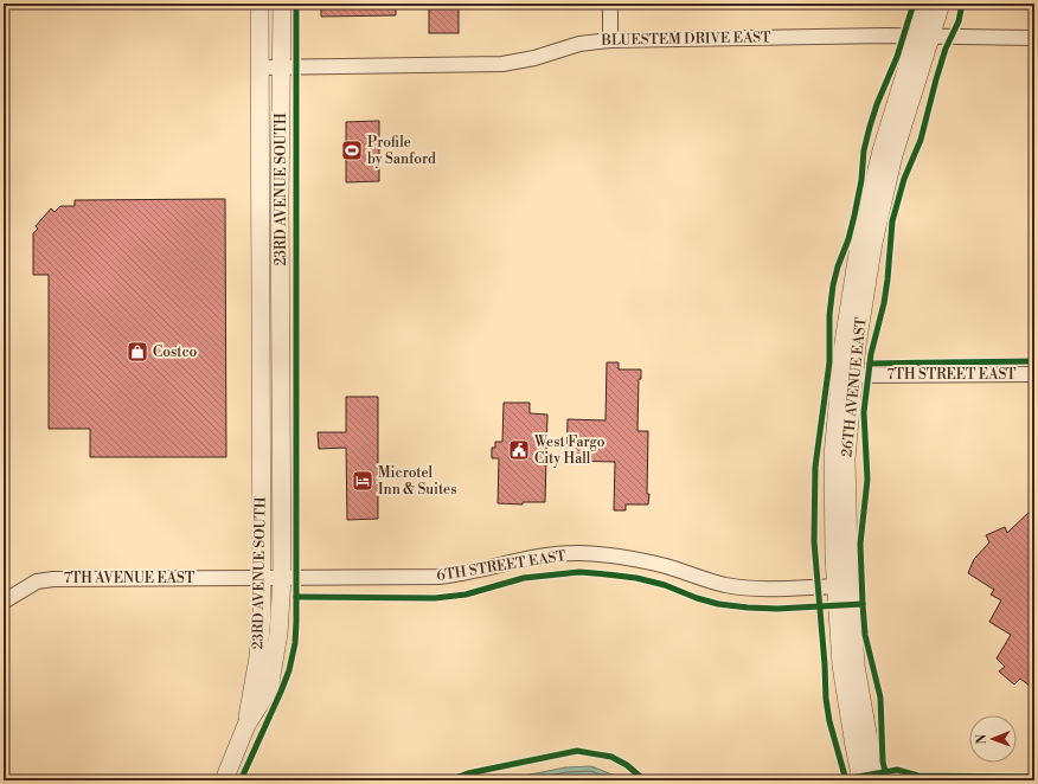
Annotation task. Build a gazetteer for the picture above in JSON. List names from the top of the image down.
{
  "streets": {
    "street": [
      "BLUESTEM DRIVE EAST",
      "23RD AVENUE SOUTH",
      "7TH STREET EAST",
      "26TH AVENUE EAST",
      "6TH STREET EAST",
      "7TH AVENUE EAST"
    ]
  },
  "crossings": [
    ["BLUESTEM DRIVE EAST", "23RD AVENUE SOUTH"],
    ["BLUESTEM DRIVE EAST", "26TH AVENUE EAST"],
    ["23RD AVENUE SOUTH", "6TH STREET EAST"],
    ["23RD AVENUE SOUTH", "7TH AVENUE EAST"],
    ["7TH STREET EAST", "26TH AVENUE EAST"],
    ["26TH AVENUE EAST", "6TH STREET EAST"],
    ["6TH STREET EAST", "7TH AVENUE EAST"]
  ],
  "places": {
    "sports": ["Profile by Sanford"],
    "shop": ["Costco"],
    "public building": ["West Fargo City Hall"],
    "hotel": ["Microtel Inn & Suites"]
  },
  "north": "left"
}
